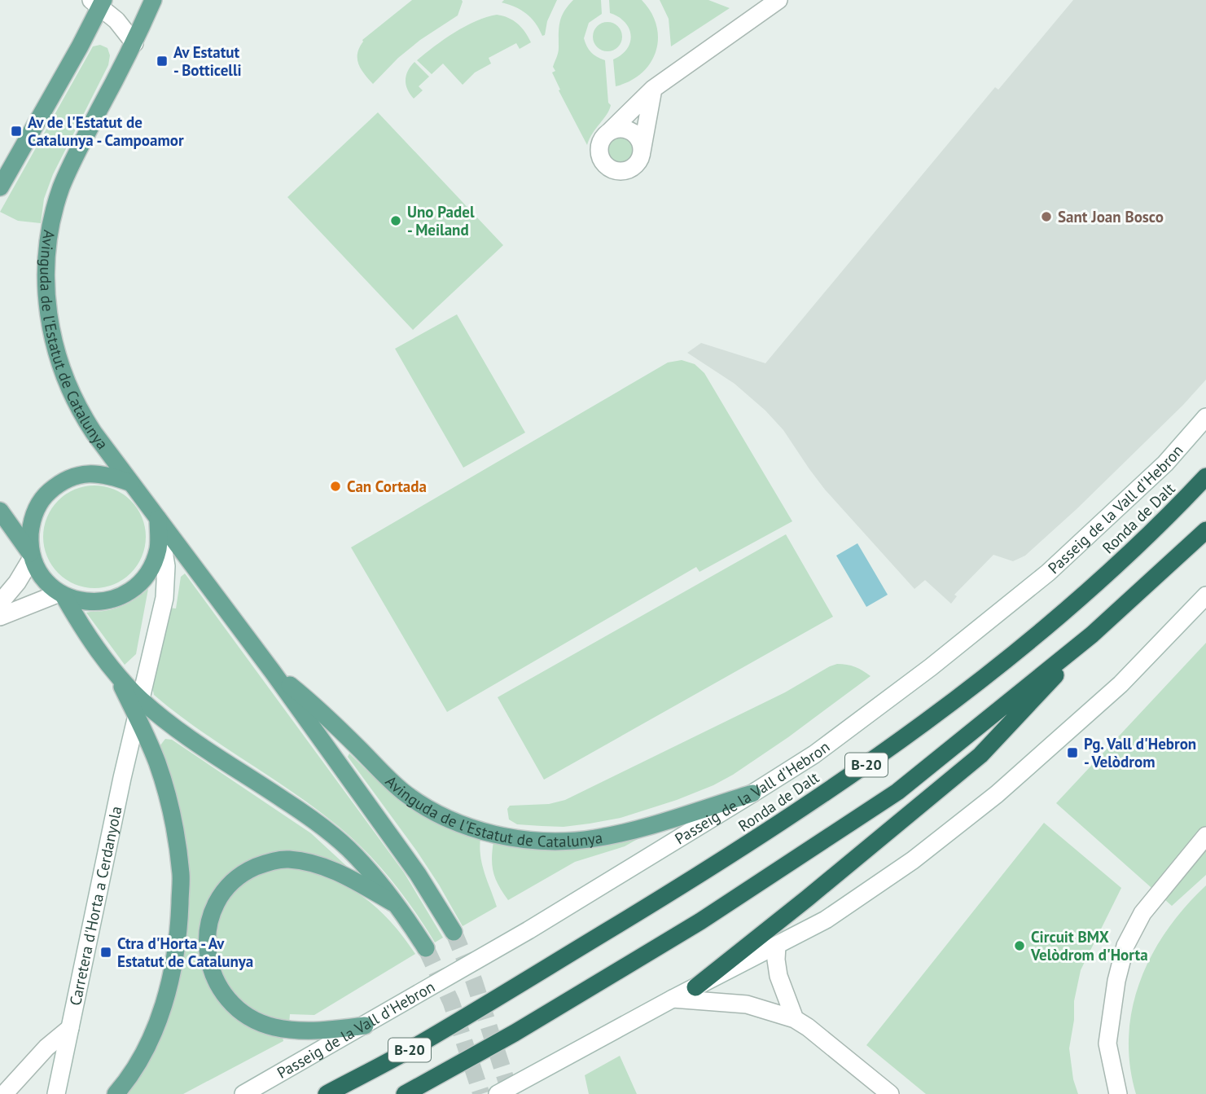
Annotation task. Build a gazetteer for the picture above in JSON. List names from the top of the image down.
{
  "streets": {
    "highway": ["Ronda de Dalt", "B-20"],
    "main road": ["Avinguda de l'Estatut de Catalunya"],
    "street": ["Passeig de la Vall d'Hebron", "Carretera d'Horta a Cerdanyola"]
  },
  "crossings": [
    ["Avinguda de l'Estatut de Catalunya", "Passeig de la Vall d'Hebron"],
    ["Avinguda de l'Estatut de Catalunya", "Carretera d'Horta a Cerdanyola"]
  ],
  "places": {
    "transit": [
      "Av Estatut - Botticelli",
      "Av de l'Estatut de Catalunya - Campoamor",
      "Pg. Vall d'Hebron - Velòdrom",
      "Ctra d'Horta - Av Estatut de Catalunya"
    ],
    "other": [
      "Sant Joan Bosco",
      "Uno Padel - Meiland",
      "Can Cortada",
      "Circuit BMX Velòdrom d'Horta"
    ]
  }
}
